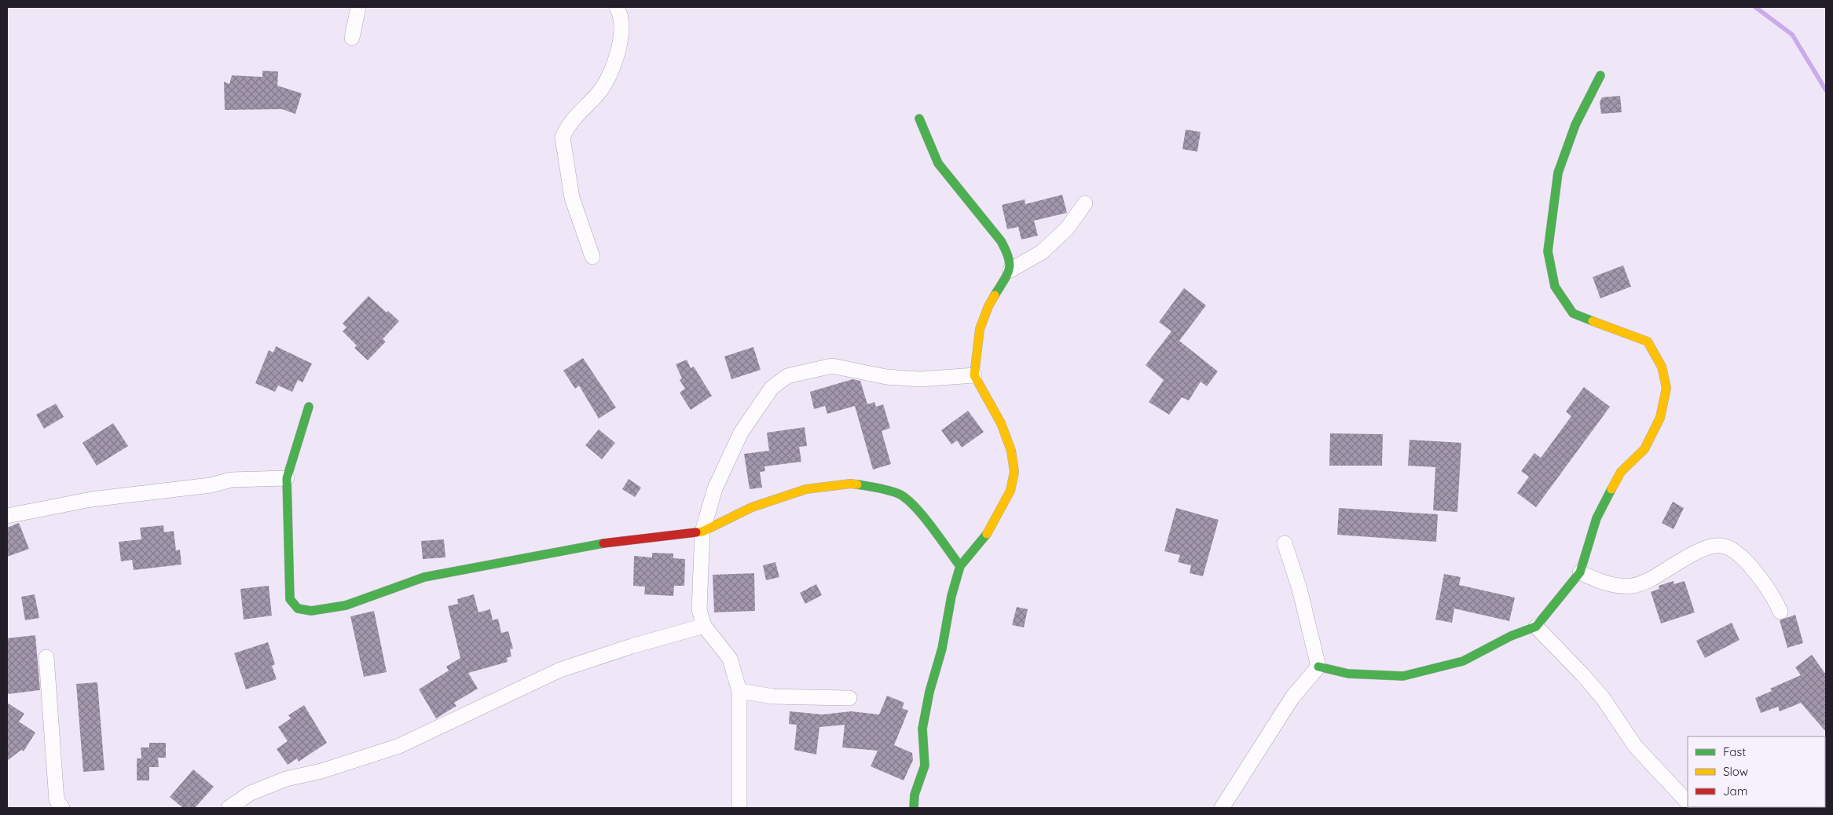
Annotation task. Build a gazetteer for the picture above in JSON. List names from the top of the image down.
{
  "legend": ["Fast", "Slow", "Jam"]
}
